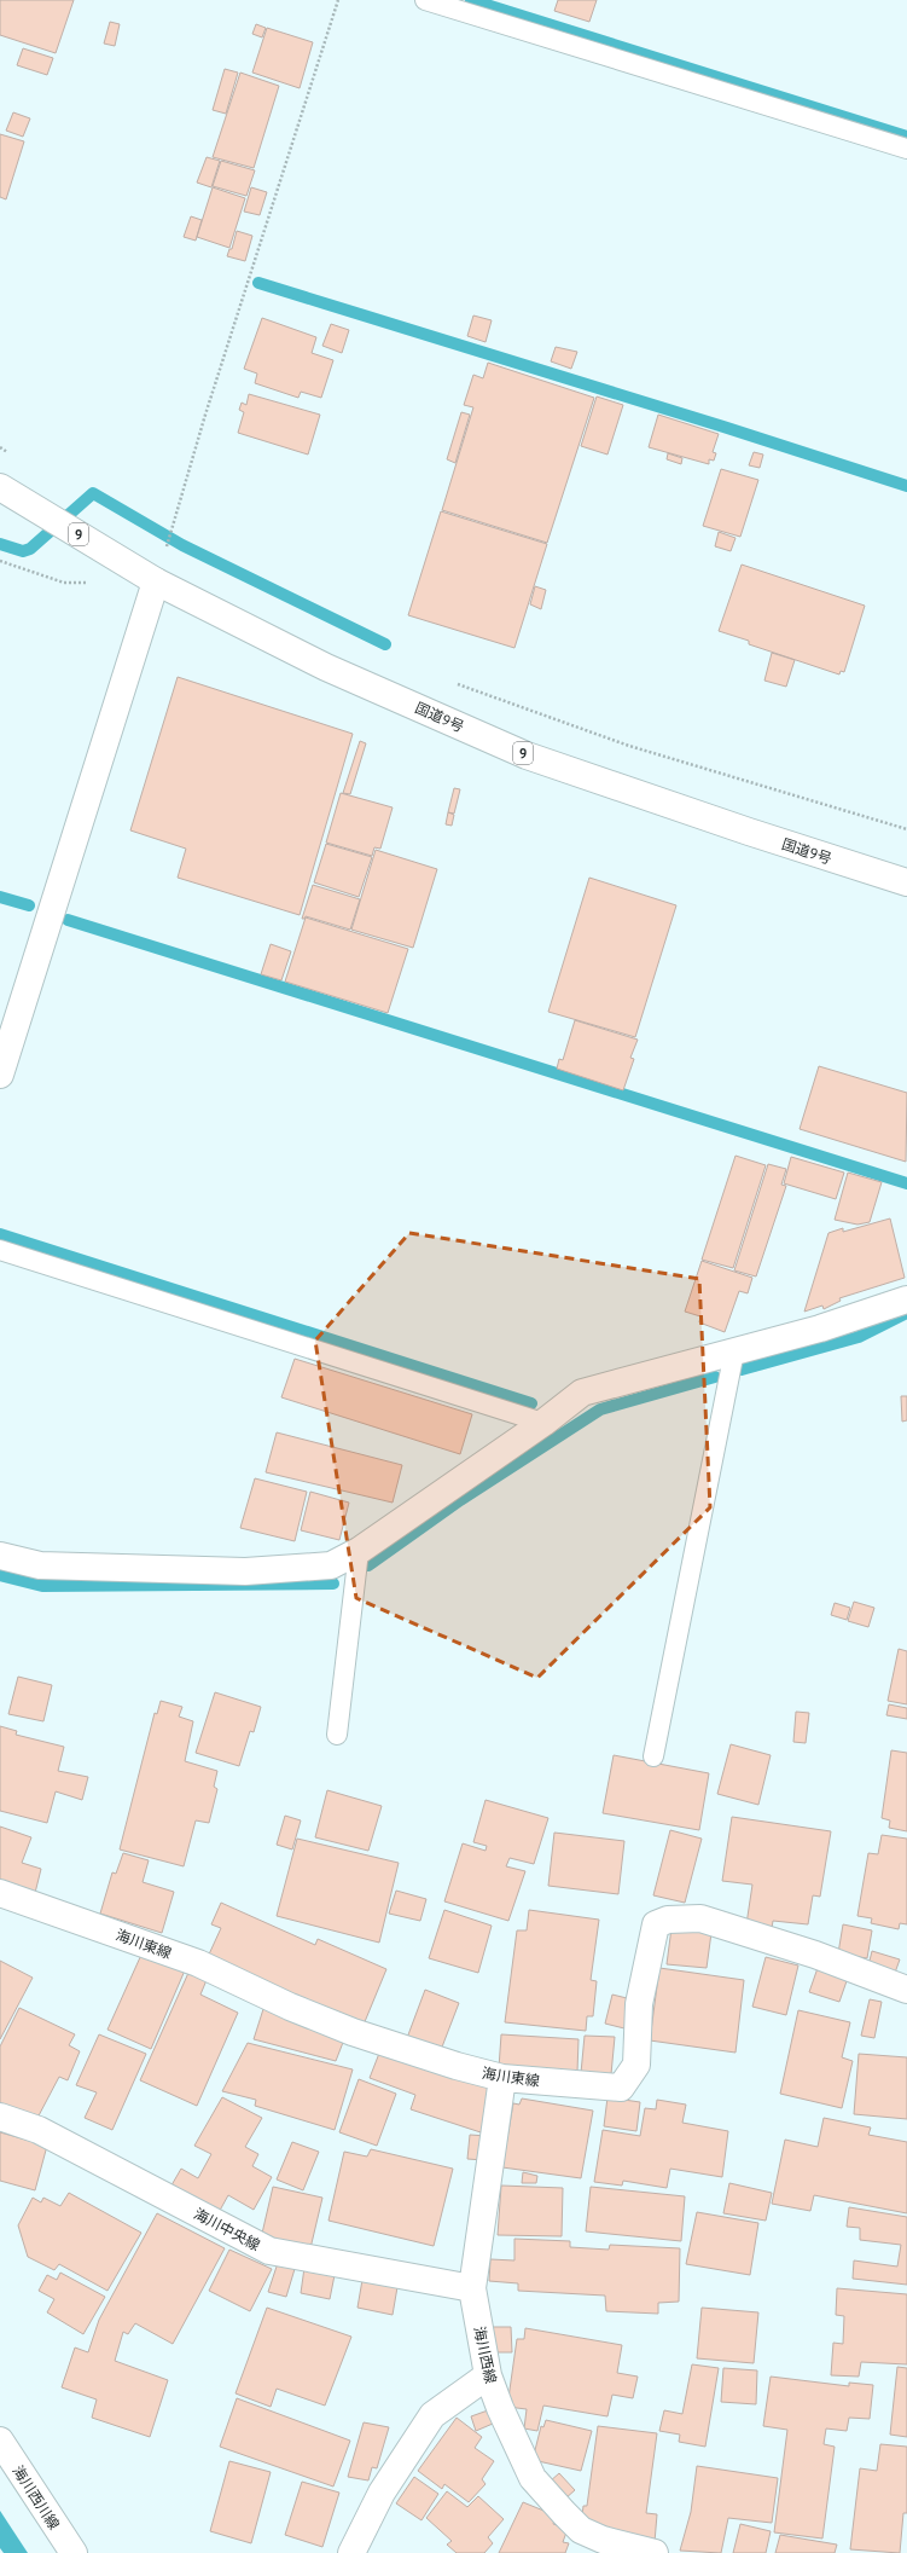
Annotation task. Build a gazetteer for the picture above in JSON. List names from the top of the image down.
{
  "streets": {
    "main road": [
      "9",
      "国道9号",
      "海川東線",
      "海川中央線",
      "海川西線",
      "海川西川線"
    ]
  },
  "crossings": [
    ["海川東線", "海川西線"],
    ["海川中央線", "海川西線"]
  ]
}
